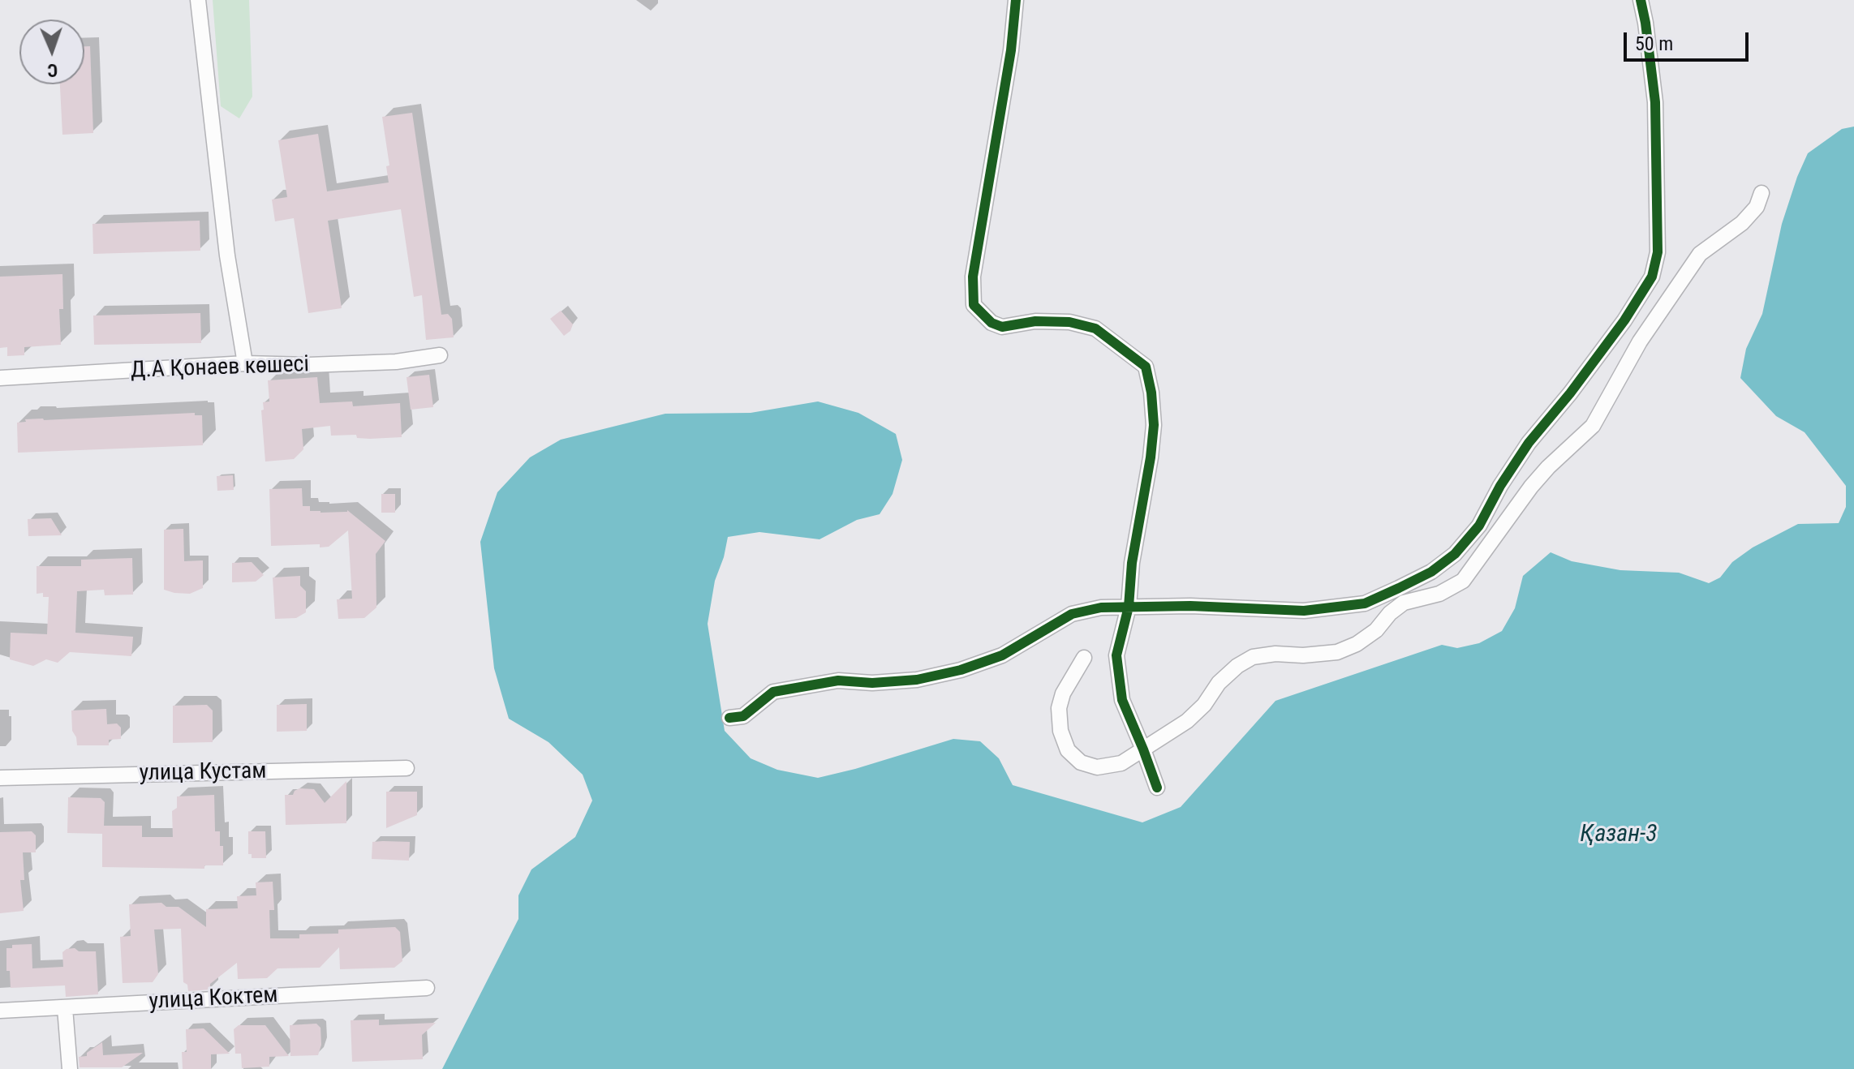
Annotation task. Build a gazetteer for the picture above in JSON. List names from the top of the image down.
{
  "streets": {
    "street": ["Д.А Қонаев көшесі", "улица Кустам", "улица Коктем"]
  },
  "water": ["Қазан-3"],
  "scale_bar": "50 m",
  "north": "bottom"
}
